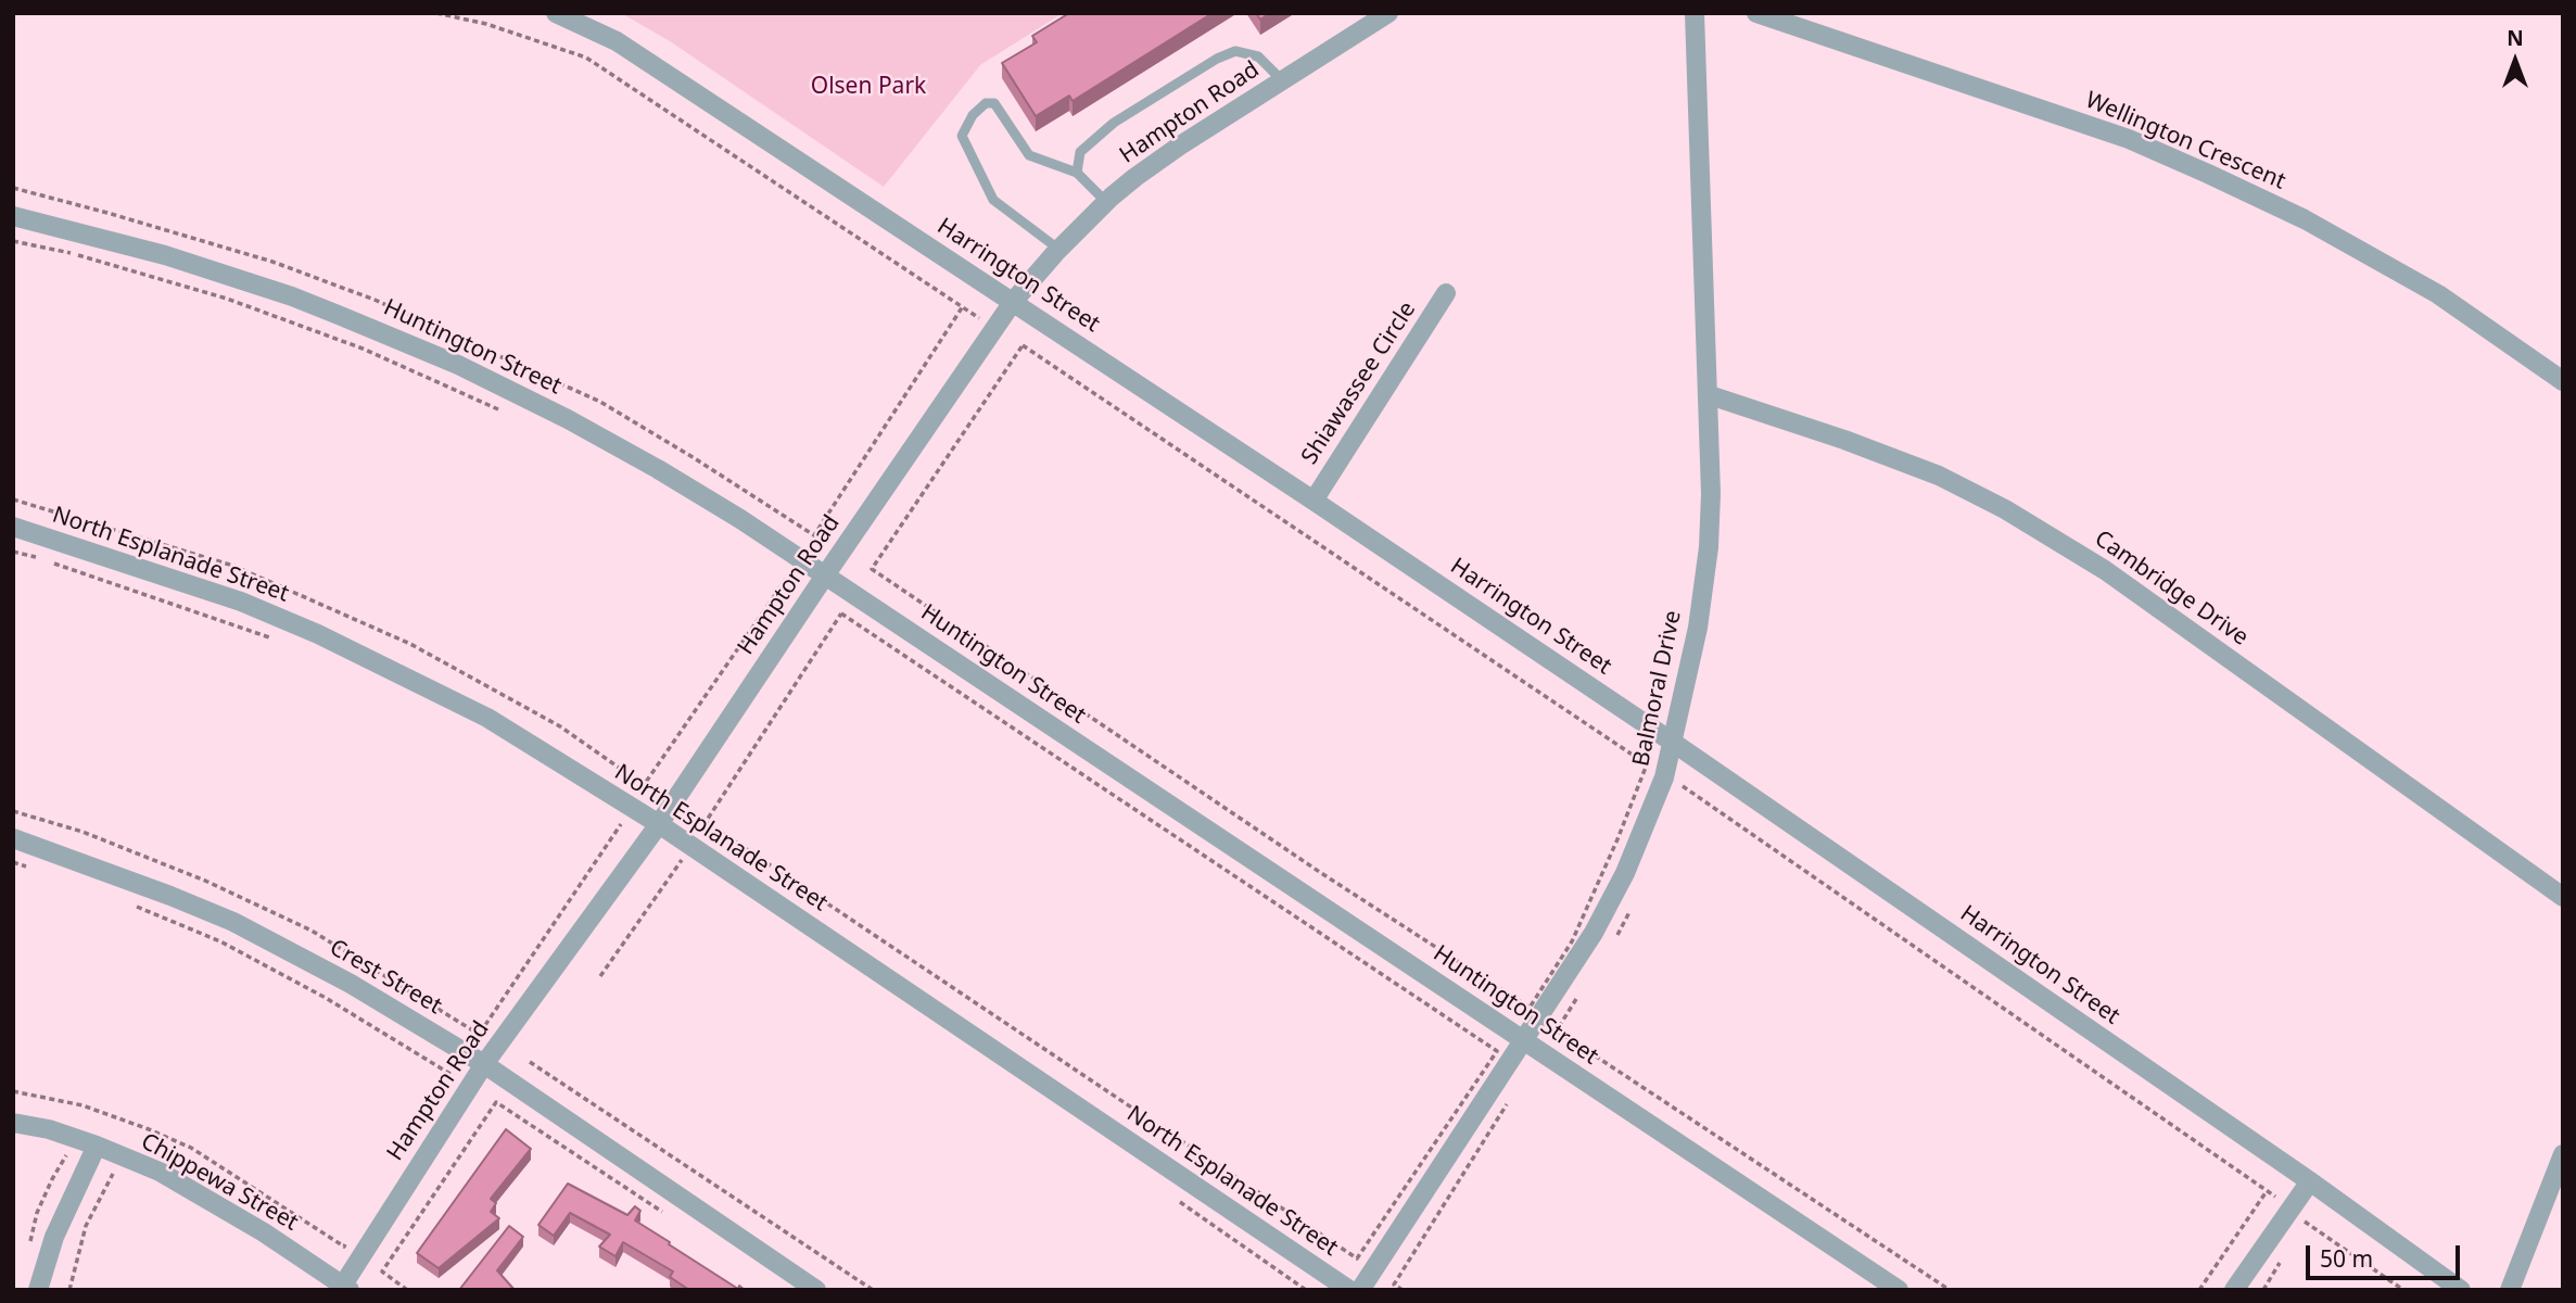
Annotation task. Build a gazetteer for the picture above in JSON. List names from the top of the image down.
{
  "streets": {
    "street": [
      "Hampton Road",
      "Wellington Crescent",
      "Harrington Street",
      "Huntington Street",
      "Shiawassee Circle",
      "North Esplanade Street",
      "Cambridge Drive",
      "Balmoral Drive",
      "Crest Street",
      "Chippewa Street"
    ]
  },
  "crossings": [
    ["Hampton Road", "Harrington Street"],
    ["Hampton Road", "Huntington Street"],
    ["Hampton Road", "North Esplanade Street"],
    ["Hampton Road", "Crest Street"],
    ["Hampton Road", "Chippewa Street"],
    ["Harrington Street", "Shiawassee Circle"],
    ["Harrington Street", "Balmoral Drive"],
    ["Huntington Street", "Balmoral Drive"],
    ["Cambridge Drive", "Balmoral Drive"]
  ],
  "parks": ["Olsen Park"],
  "scale_bar": "50 m",
  "north": "top"
}
